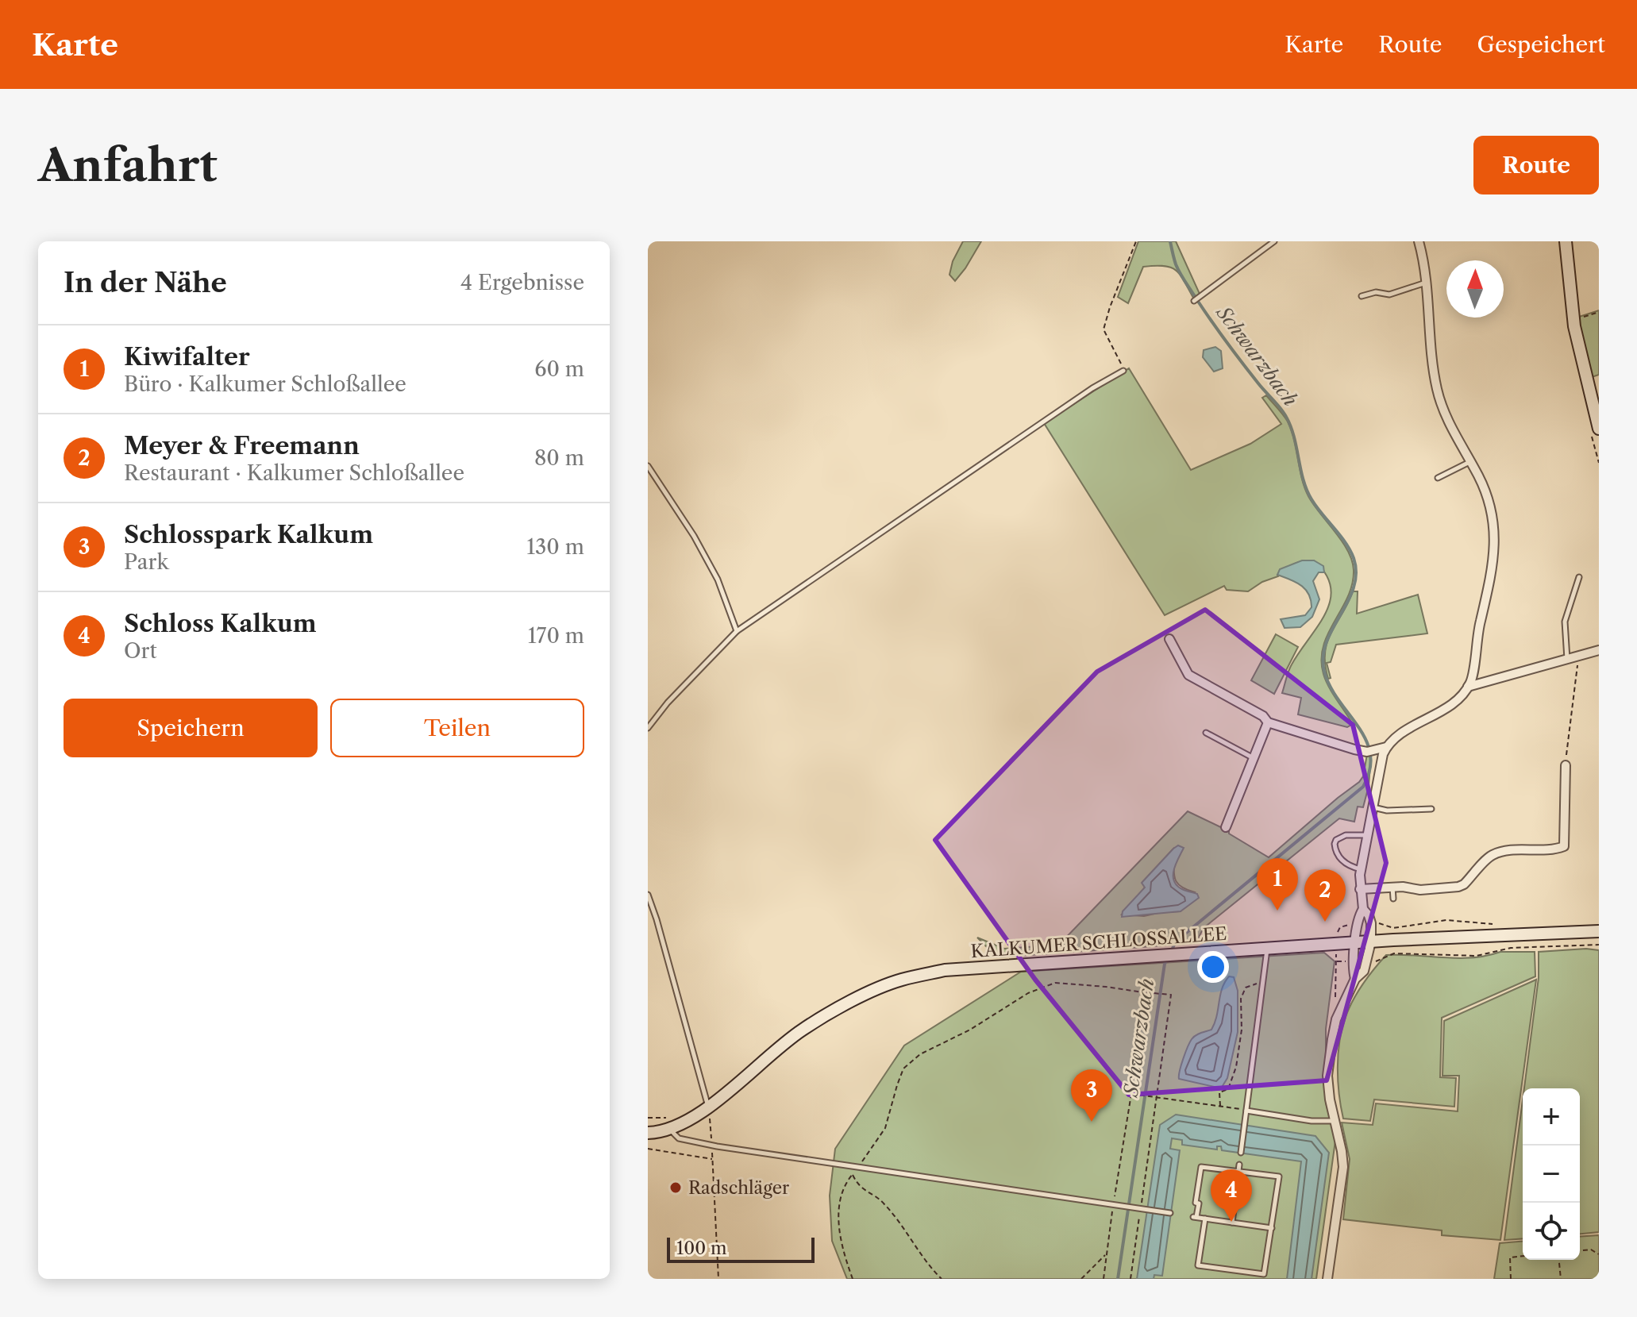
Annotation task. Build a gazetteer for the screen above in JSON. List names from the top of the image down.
{
  "streets": {
    "main road": ["KALKUMER SCHLOSSALLEE"]
  },
  "water": ["Schwarzbach"],
  "places": ["Radschläger"],
  "scale_bar": "100 m",
  "north": "top",
  "page": {
    "header": "Karte",
    "nav": ["Karte", "Route", "Gespeichert"],
    "buttons": [
      "Route",
      ["Speichern", "Teilen"]
    ],
    "title": "Anfahrt",
    "heading": ["In der Nähe", "4 Ergebnisse"],
    "list": [
      {
        "mark": "1",
        "name": "Kiwifalter",
        "note": "Büro · Kalkumer Schloßallee",
        "value": "60 m"
      },
      {
        "mark": "2",
        "name": "Meyer & Freemann",
        "note": "Restaurant · Kalkumer Schloßallee",
        "value": "80 m"
      },
      {
        "mark": "3",
        "name": "Schlosspark Kalkum",
        "note": "Park",
        "value": "130 m"
      },
      {
        "mark": "4",
        "name": "Schloss Kalkum",
        "note": "Ort",
        "value": "170 m"
      }
    ],
    "pins": [
      "1",
      "2",
      "3",
      "4"
    ],
    "map_buttons": ["+", "−"],
    "scale": "100 m"
  }
}
